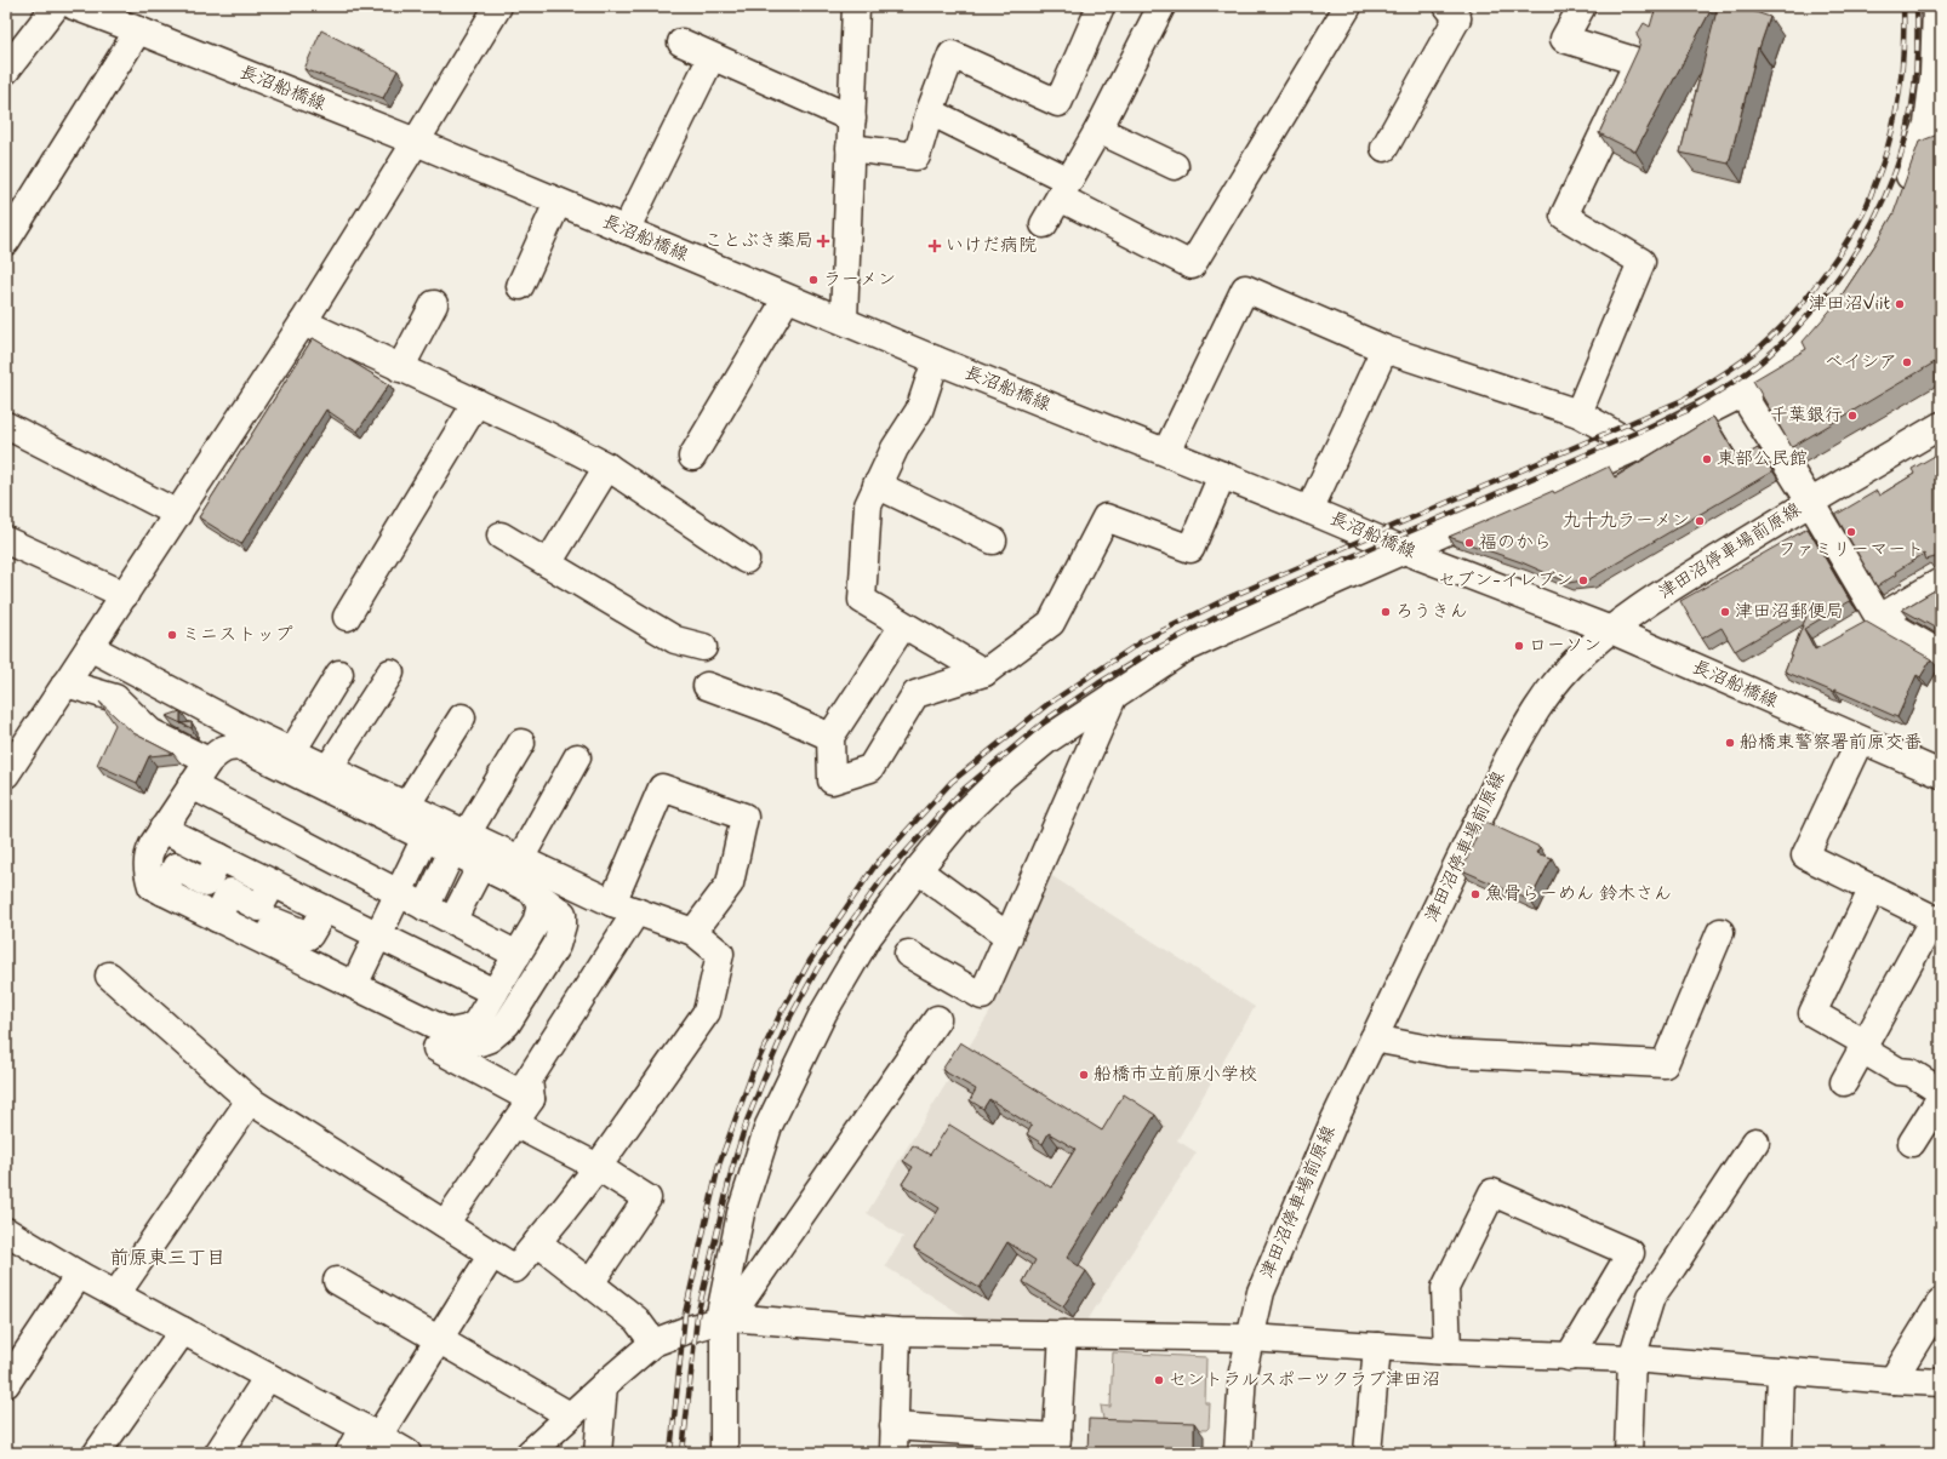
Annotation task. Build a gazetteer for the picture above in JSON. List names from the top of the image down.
{
  "streets": {
    "street": ["長沼船橋線", "津田沼停車場前原線"]
  },
  "crossings": [
    ["長沼船橋線", "津田沼停車場前原線"]
  ],
  "districts": ["前原東三丁目"],
  "places": {
    "health": ["ことぶき薬局", "いけだ病院"],
    "other": [
      "ラーメン",
      "津田沼Viit",
      "ベイシア",
      "千葉銀行",
      "東部公民館",
      "九十九ラーメン",
      "ファミリーマート",
      "福のから",
      "セブン-イレブン",
      "ろうきん",
      "津田沼郵便局",
      "ミニストップ",
      "ローソン",
      "船橋東警察署前原交番",
      "魚骨らーめん 鈴木さん",
      "船橋市立前原小学校",
      "セントラルスポーツクラブ津田沼"
    ]
  }
}
